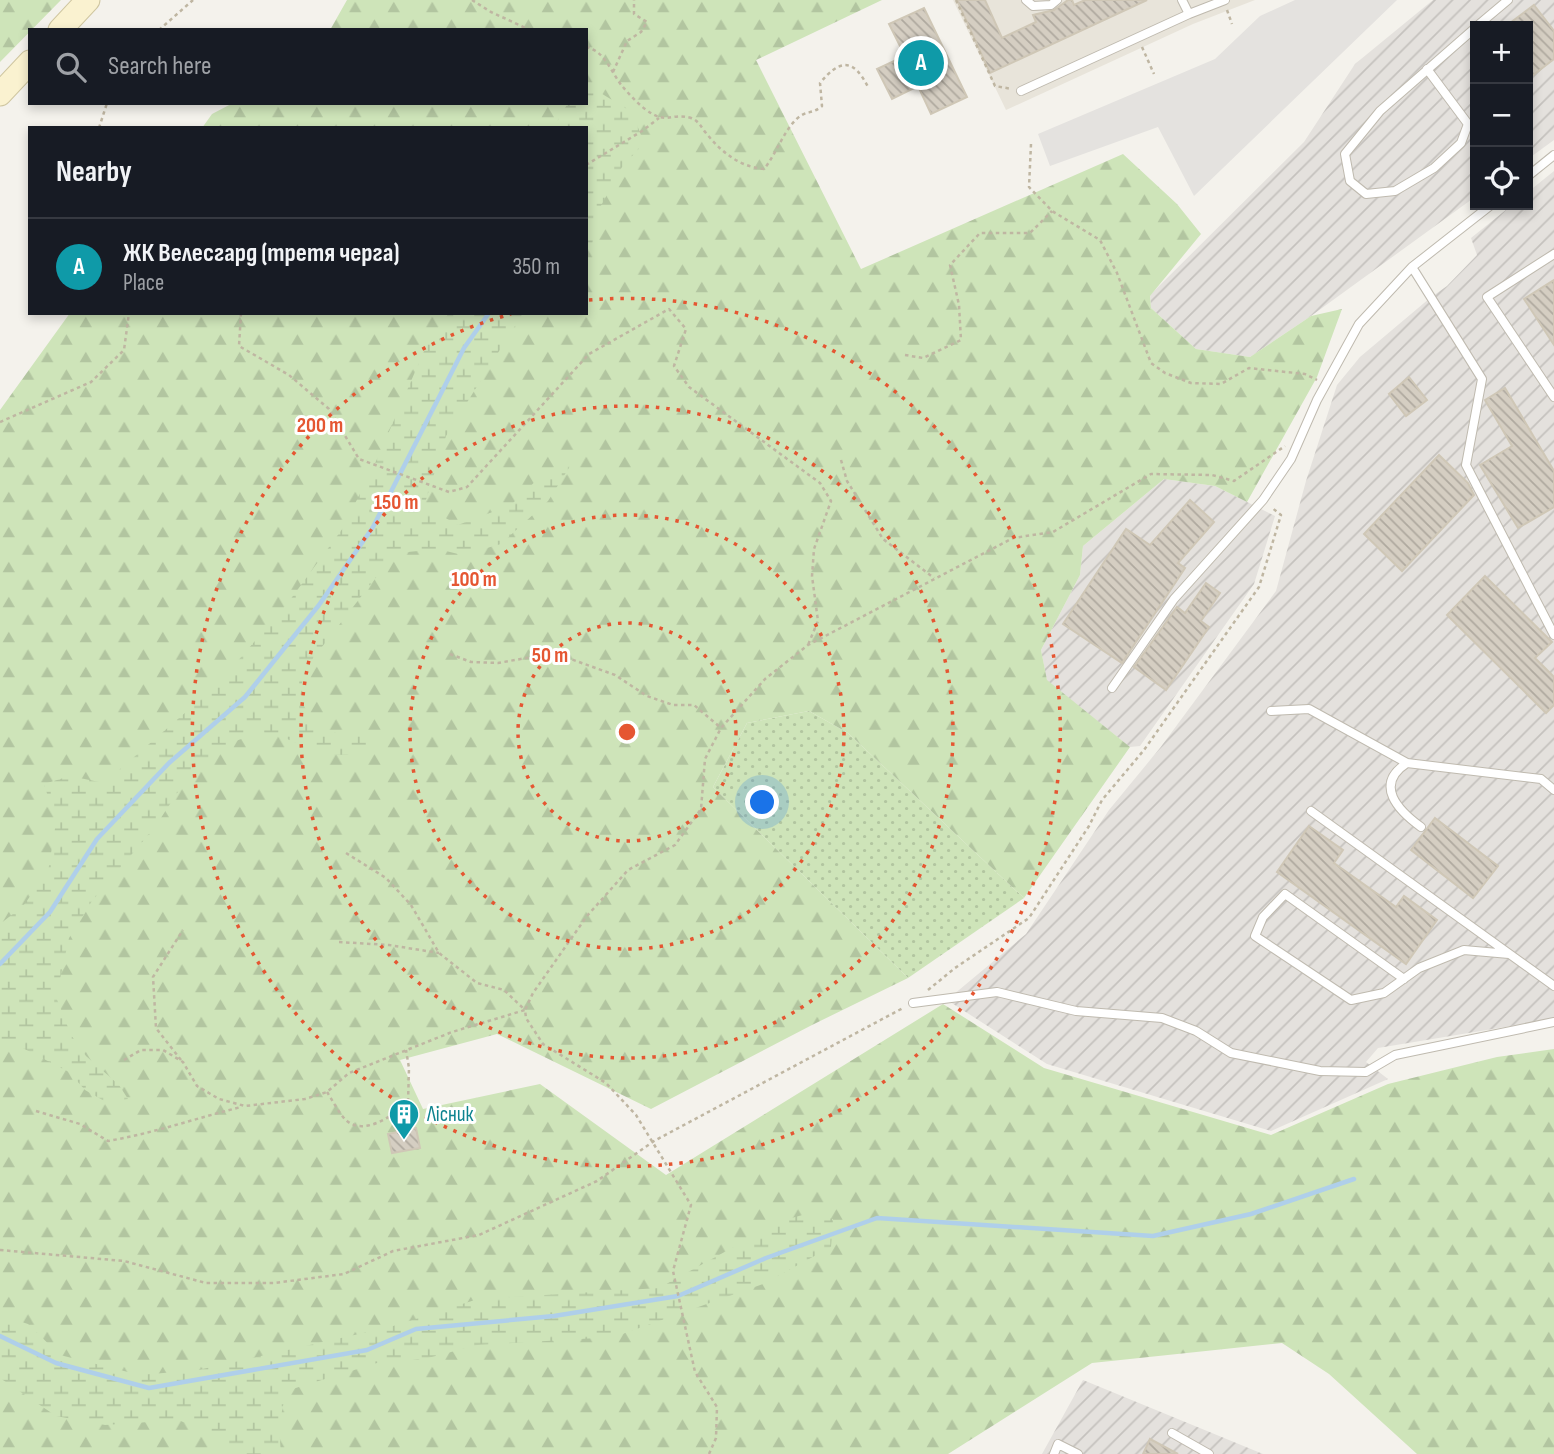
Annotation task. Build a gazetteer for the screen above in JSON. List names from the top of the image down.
{
  "places": {
    "building": ["Лісник"]
  },
  "page": {
    "map_buttons": ["+", "−"],
    "search": "Search here",
    "pins": "A",
    "heading": "Nearby",
    "list": [
      {
        "mark": "A",
        "name": "ЖК Велесгард (третя черга)",
        "note": "Place",
        "value": "350 m"
      }
    ]
  },
  "rings": [
    "200 m",
    "150 m",
    "100 m",
    "50 m"
  ]
}
